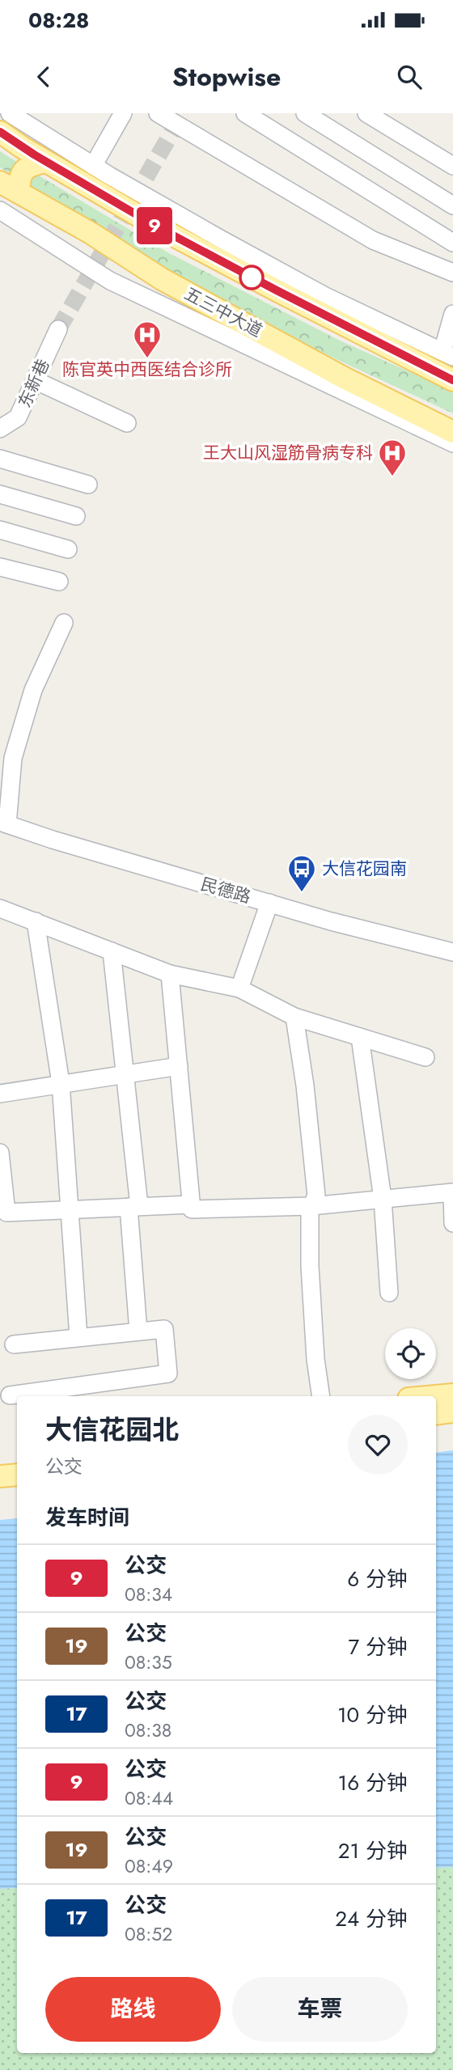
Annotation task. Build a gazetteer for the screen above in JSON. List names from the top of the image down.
{
  "streets": {
    "main road": ["五三中大道"],
    "street": ["东新巷", "民德路"]
  },
  "places": {
    "hospital": ["陈官英中西医结合诊所", "王大山风湿筋骨病专科"],
    "bus stop": ["大信花园南"]
  },
  "lines": ["bus line 9"],
  "page": {
    "status": "08:28",
    "header": "Stopwise",
    "on_map": "9",
    "heading": [
      ["大信花园北", "公交"],
      "发车时间"
    ],
    "list": [
      {
        "mark": "9",
        "name": "公交",
        "note": "08:34",
        "value": "6 分钟"
      },
      {
        "mark": "19",
        "name": "公交",
        "note": "08:35",
        "value": "7 分钟"
      },
      {
        "mark": "17",
        "name": "公交",
        "note": "08:38",
        "value": "10 分钟"
      },
      {
        "mark": "9",
        "name": "公交",
        "note": "08:44",
        "value": "16 分钟"
      },
      {
        "mark": "19",
        "name": "公交",
        "note": "08:49",
        "value": "21 分钟"
      },
      {
        "mark": "17",
        "name": "公交",
        "note": "08:52",
        "value": "24 分钟"
      }
    ],
    "buttons": ["路线", "车票"]
  }
}
